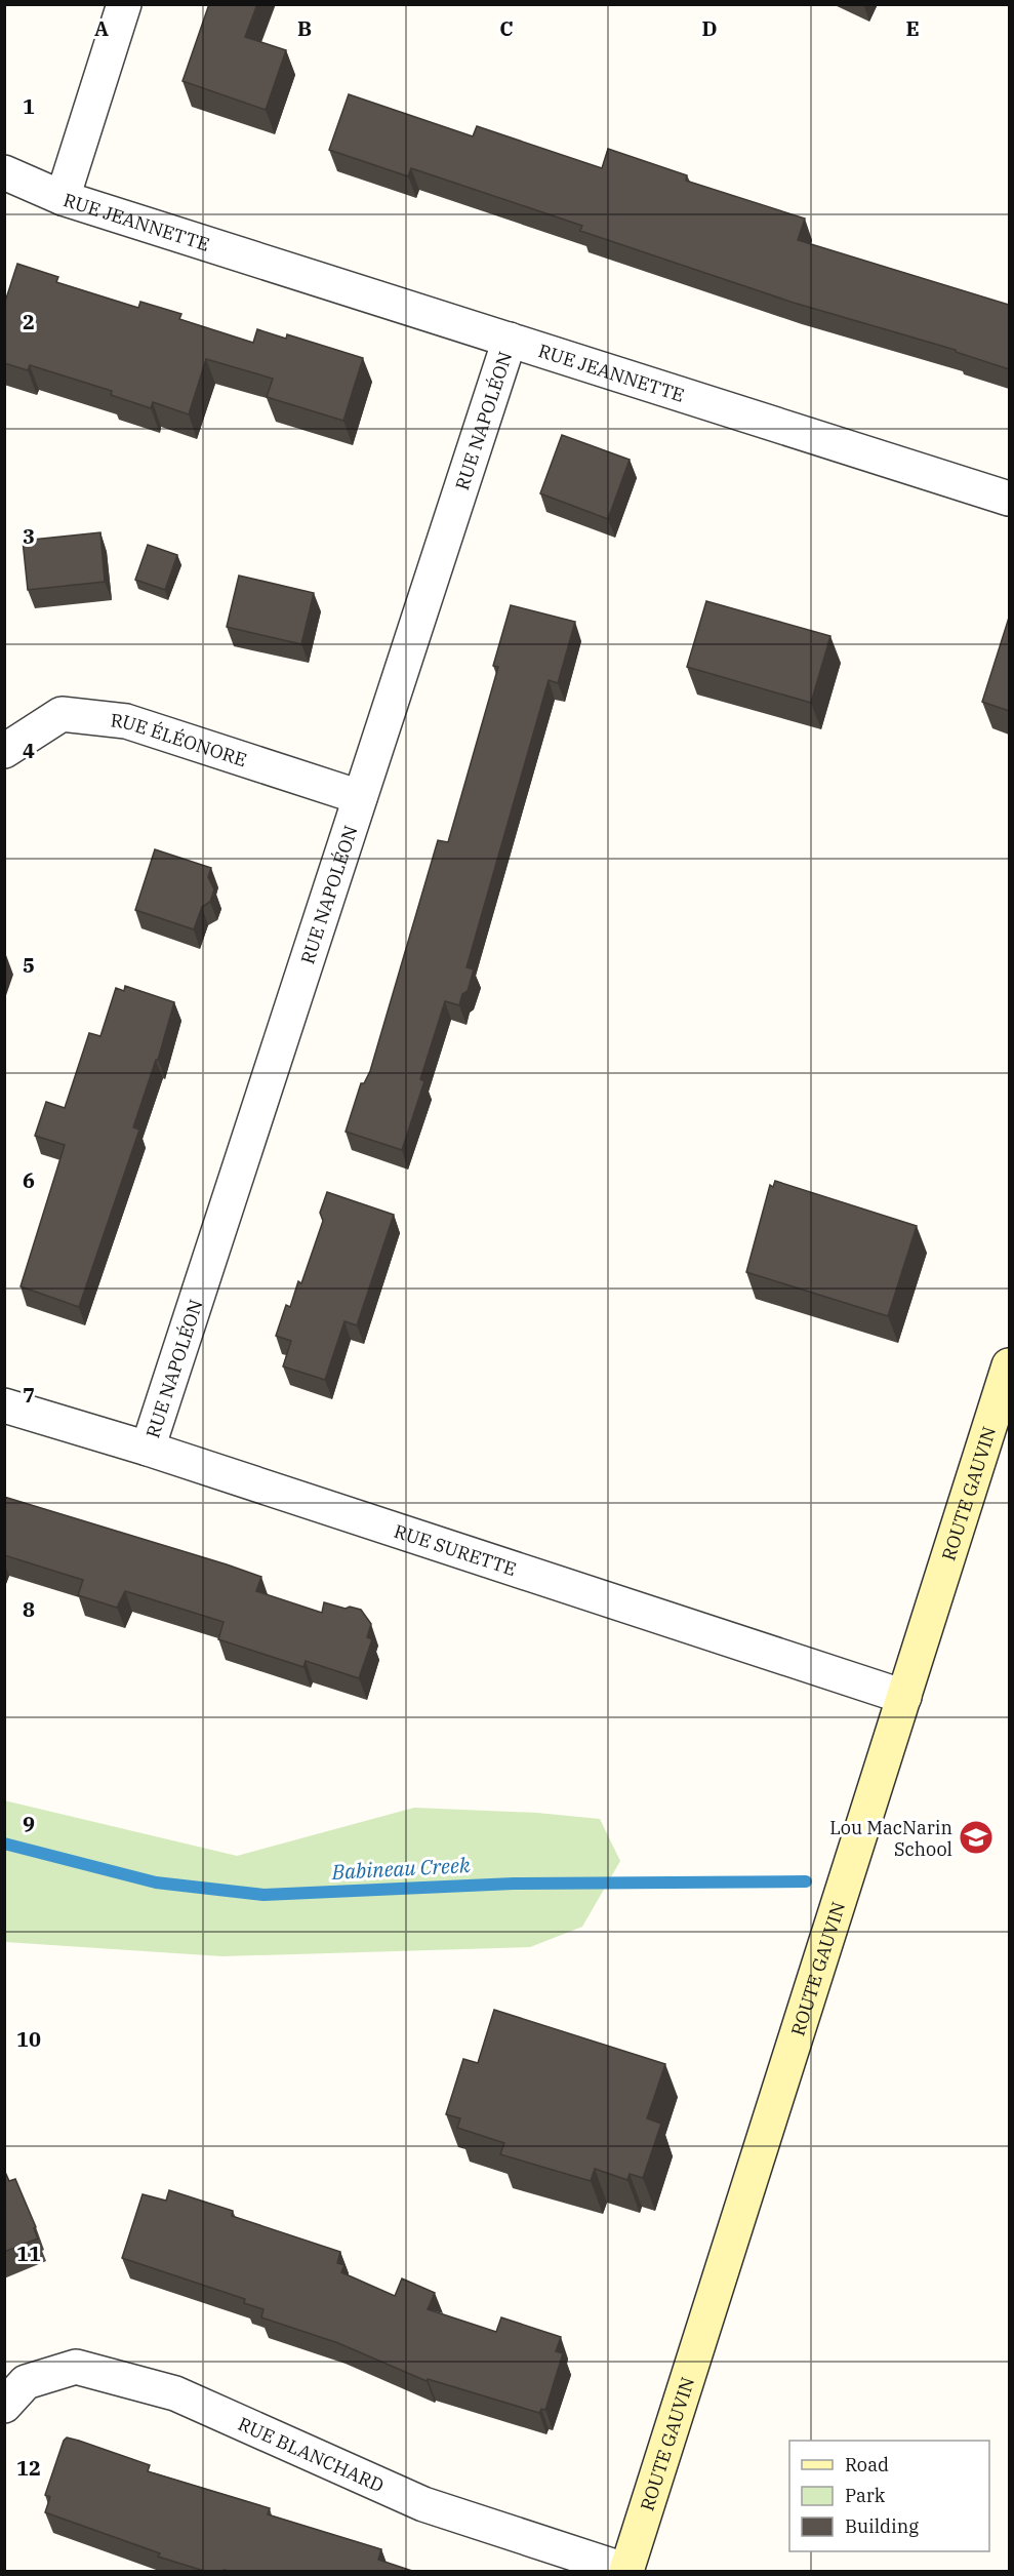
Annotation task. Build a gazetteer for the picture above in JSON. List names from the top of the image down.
{
  "streets": {
    "street": [
      "RUE JEANNETTE",
      "RUE NAPOLÉON",
      "RUE ÉLÉONORE",
      "ROUTE GAUVIN",
      "RUE SURETTE",
      "RUE BLANCHARD"
    ]
  },
  "crossings": [
    ["RUE JEANNETTE", "RUE NAPOLÉON"],
    ["RUE NAPOLÉON", "RUE ÉLÉONORE"],
    ["RUE NAPOLÉON", "RUE SURETTE"],
    ["ROUTE GAUVIN", "RUE SURETTE"],
    ["ROUTE GAUVIN", "RUE BLANCHARD"]
  ],
  "water": ["Babineau Creek"],
  "places": {
    "school or university": ["Lou MacNarin School"]
  },
  "legend": ["Road", "Park", "Building"],
  "grid": {
    "columns": [
      "A",
      "B",
      "C",
      "D",
      "E"
    ],
    "rows": [
      "1",
      "2",
      "3",
      "4",
      "5",
      "6",
      "7",
      "8",
      "9",
      "10",
      "11",
      "12"
    ]
  }
}
